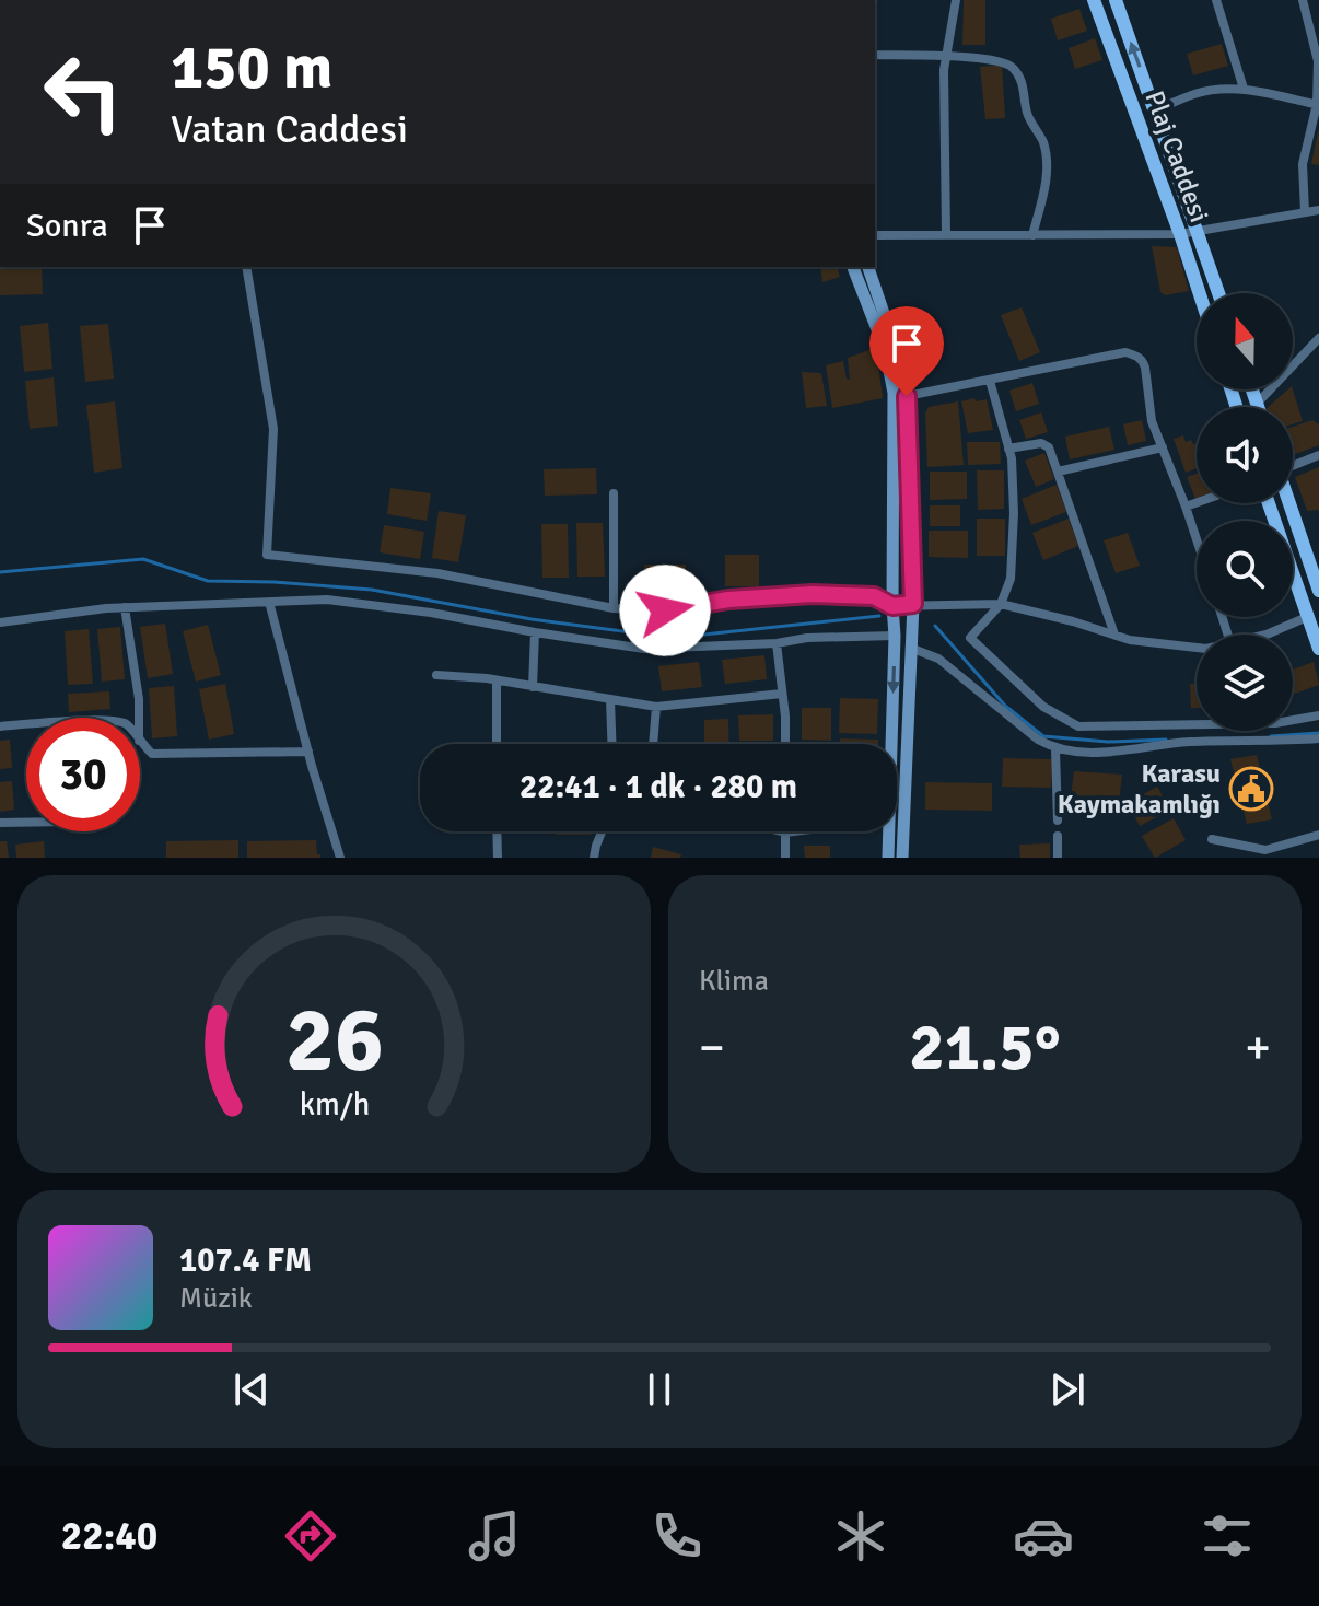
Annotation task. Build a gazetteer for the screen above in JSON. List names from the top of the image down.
{
  "streets": {
    "main road": ["Plaj Caddesi"]
  },
  "places": {
    "public building": ["Karasu Kaymakamlığı"]
  },
  "north": "top",
  "page": {
    "turn": ["150 m", "Vatan Caddesi"],
    "then": "Sonra",
    "limit": "30",
    "trip": "22:41 · 1 dk · 280 m",
    "tile": "Klima",
    "heat": ["−", "21.5°", "+"],
    "song": ["107.4 FM", "Müzik"],
    "tabs": "22:40",
    "gauge": ["26", "km/h"]
  }
}
